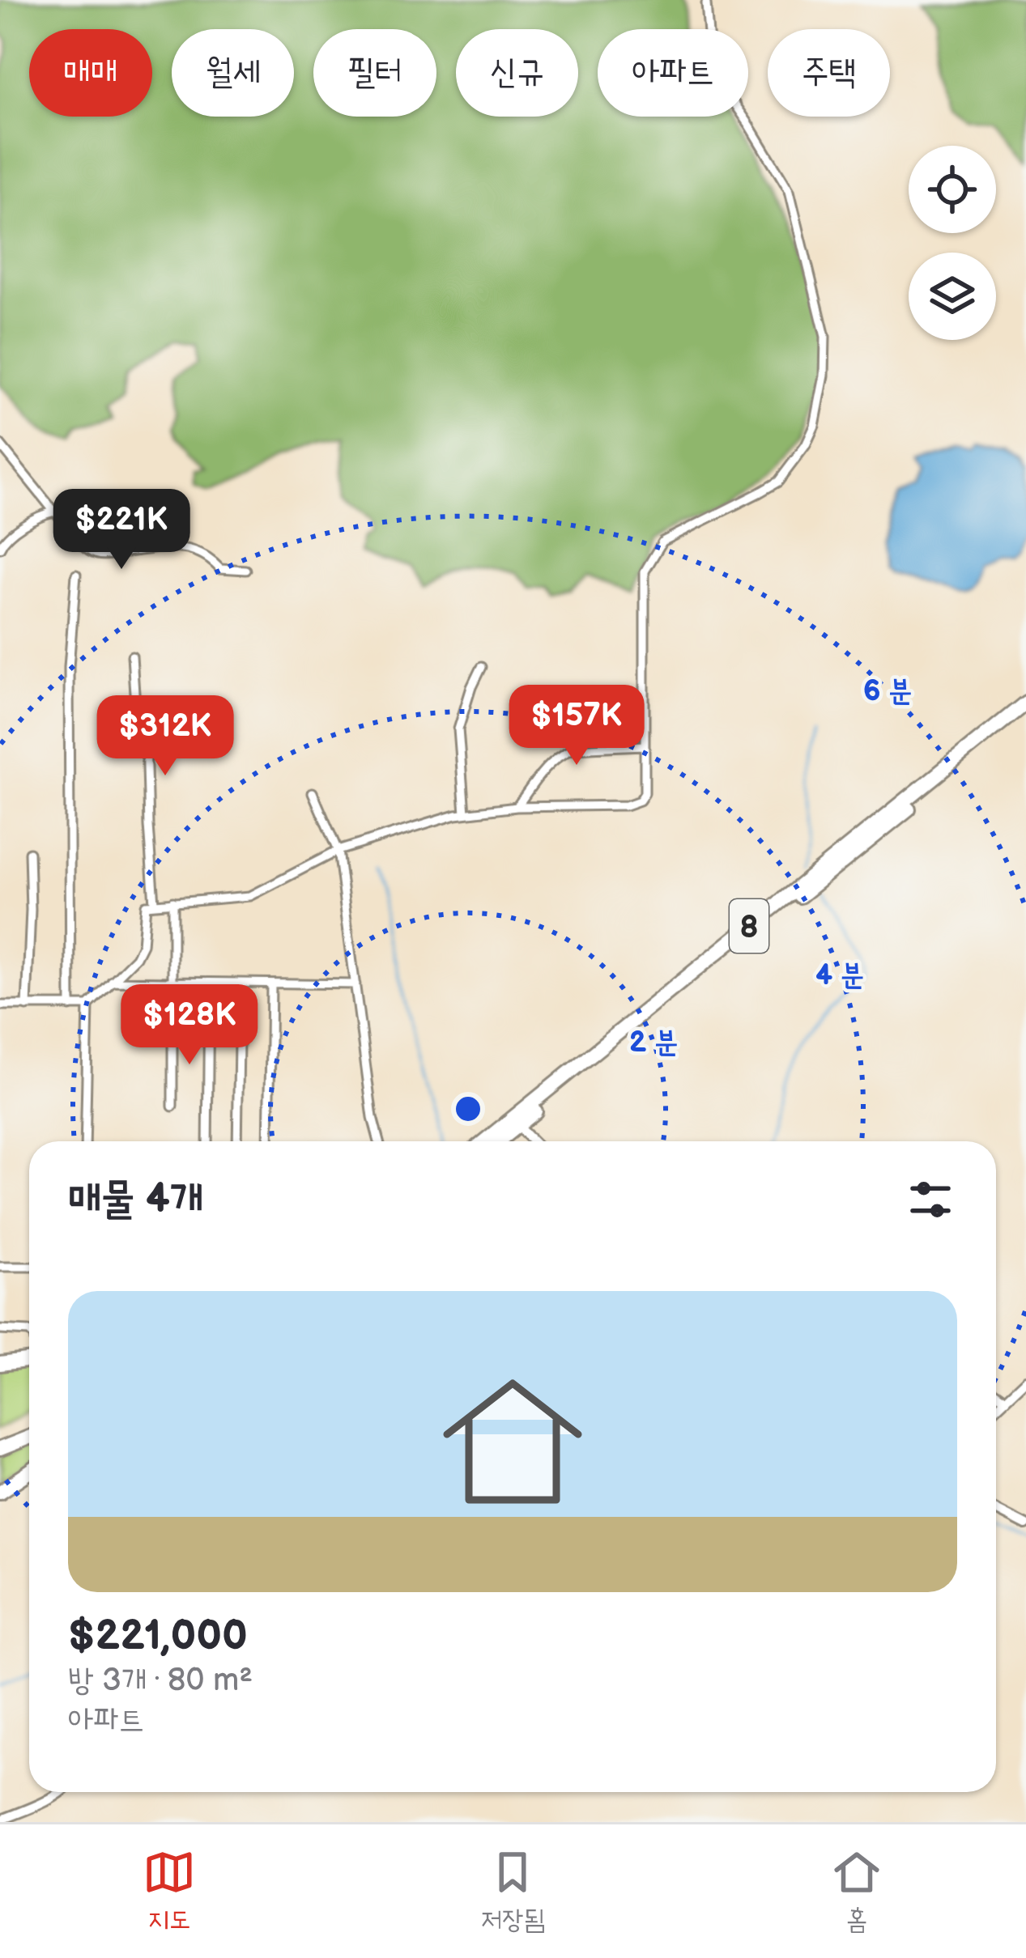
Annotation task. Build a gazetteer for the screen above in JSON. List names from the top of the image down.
{
  "streets": {
    "highway": ["8"]
  },
  "page": {
    "chip": [
      "매매",
      "월세",
      "필터",
      "신규",
      "아파트",
      "주택"
    ],
    "price": [
      "$221K",
      "$157K",
      "$312K",
      "$128K"
    ],
    "heading": "매물 4개",
    "list": [
      {
        "name": "$221,000",
        "note": "방 3개 · 80 m² · 아파트"
      }
    ],
    "tabs": ["지도", "저장됨", "홈"]
  },
  "rings": ["6 분", "4 분", "2 분"]
}
